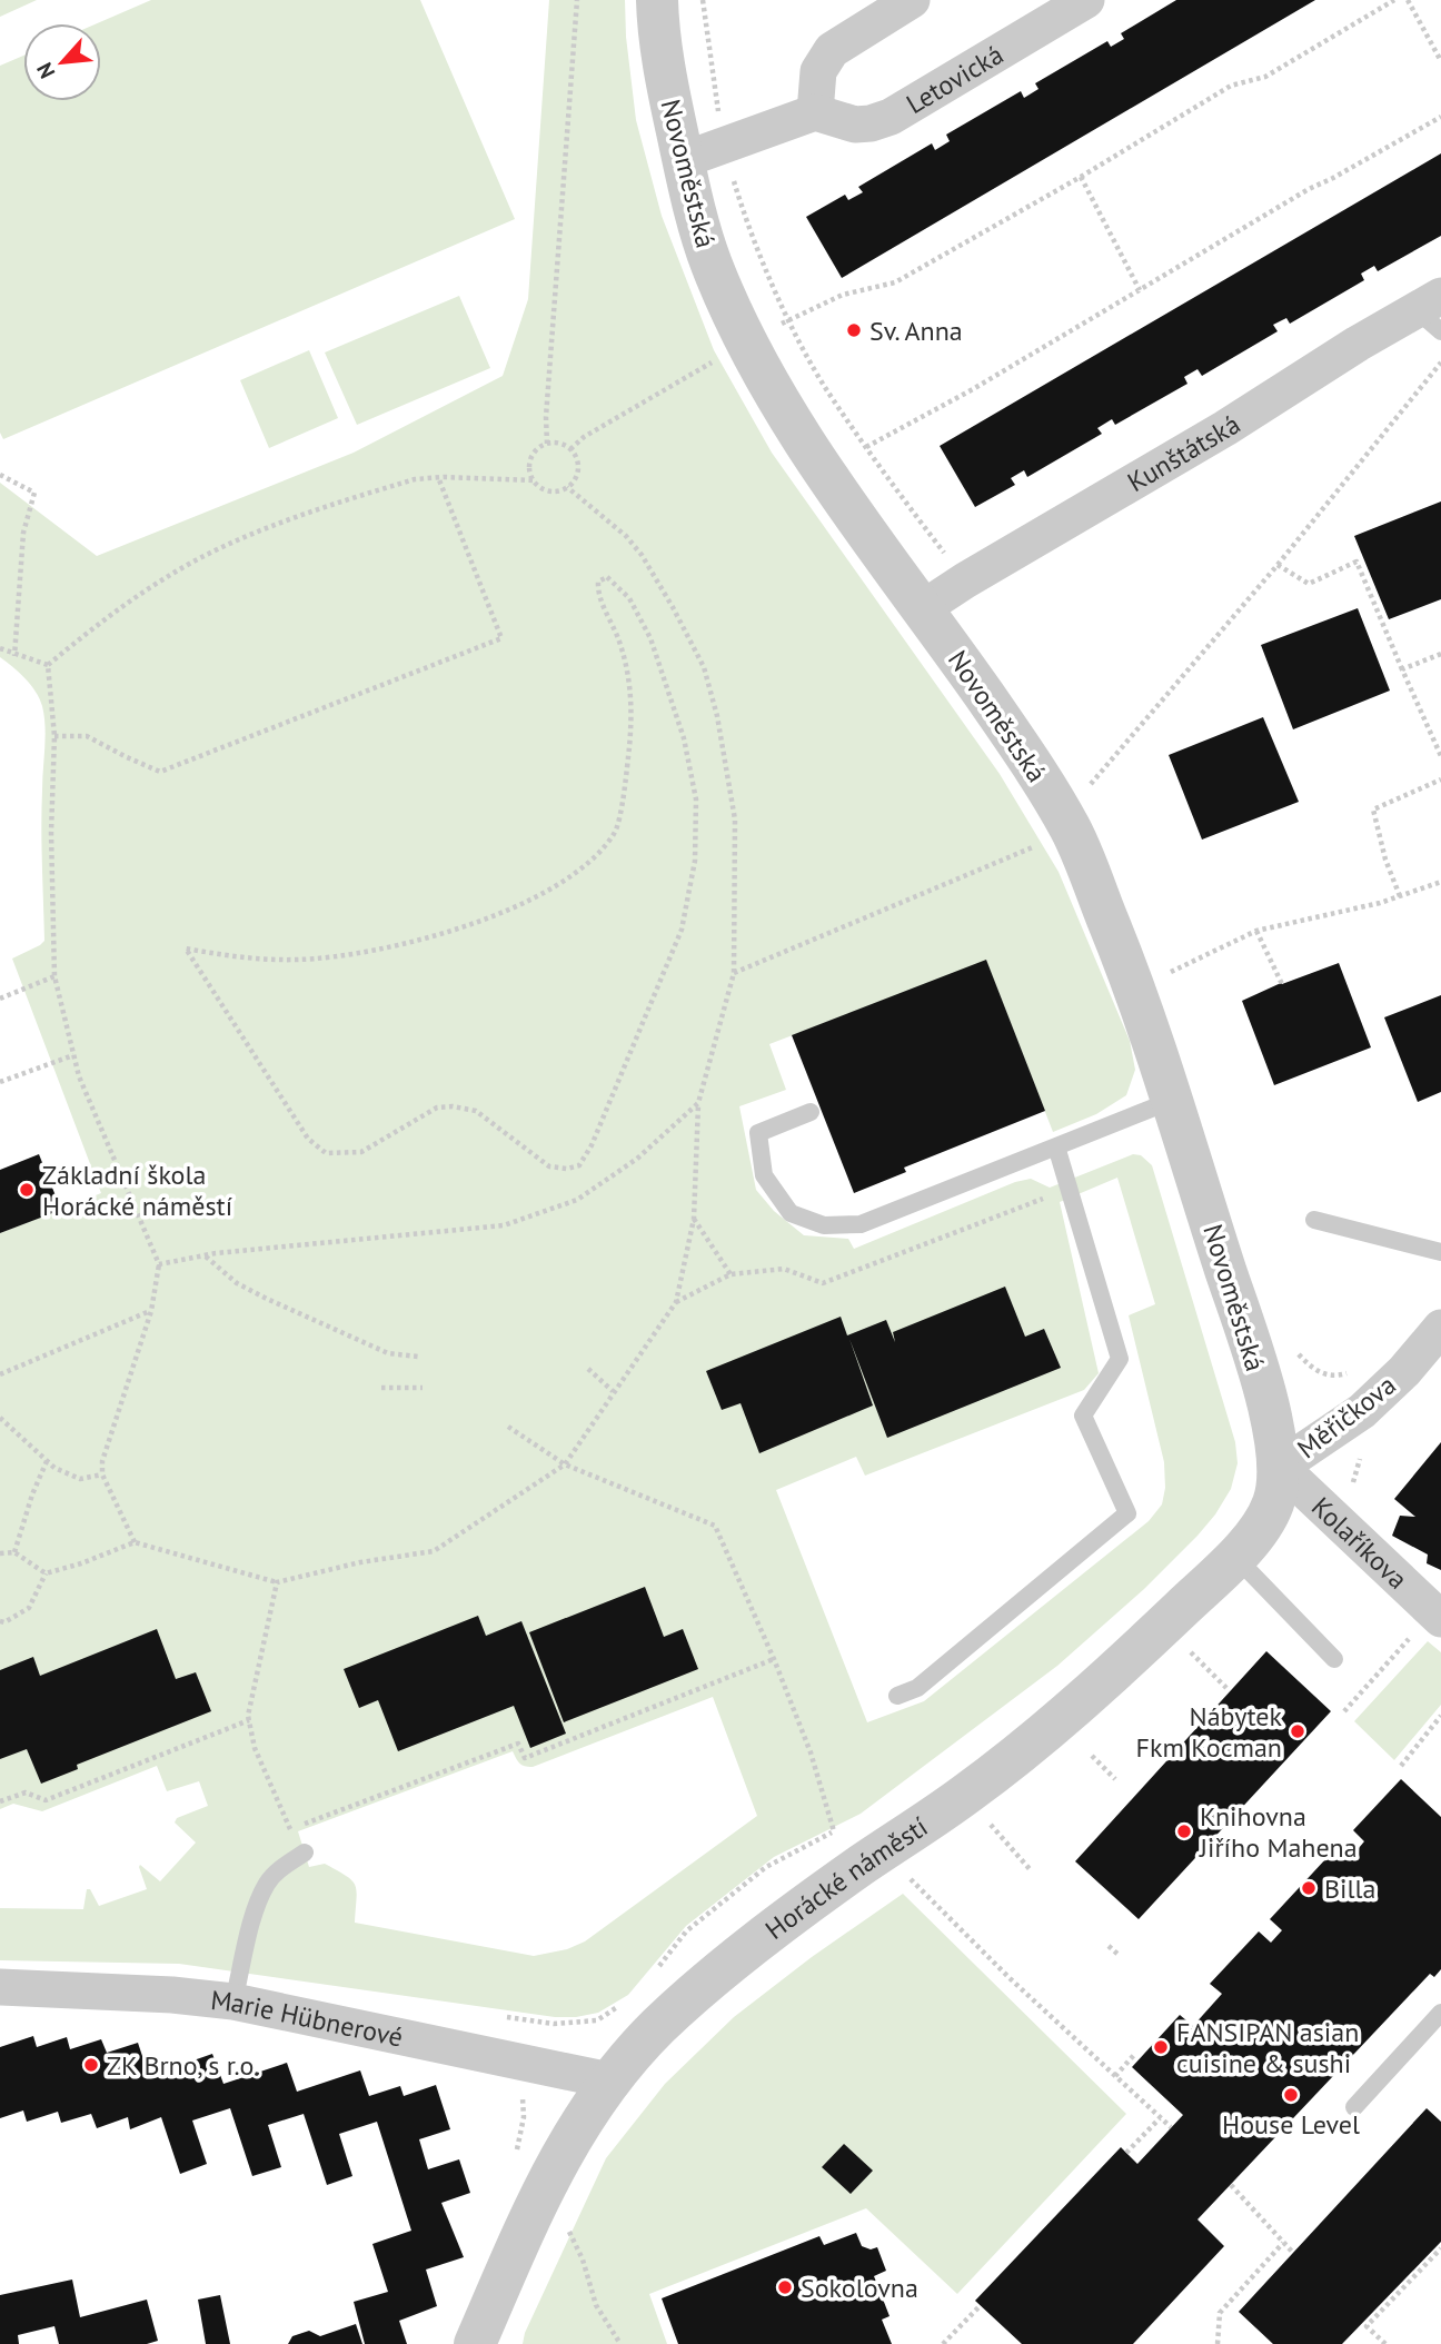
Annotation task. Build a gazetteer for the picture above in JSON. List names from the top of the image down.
{
  "streets": {
    "street": [
      "Letovická",
      "Novoměstská",
      "Kunštátská",
      "Měřičkova",
      "Kolaříkova",
      "Horácké náměstí",
      "Marie Hübnerové"
    ]
  },
  "crossings": [
    ["Novoměstská", "Kunštátská"],
    ["Novoměstská", "Měřičkova"],
    ["Novoměstská", "Kolaříkova"],
    ["Novoměstská", "Horácké náměstí"],
    ["Měřičkova", "Kolaříkova"],
    ["Měřičkova", "Horácké náměstí"],
    ["Kolaříkova", "Horácké náměstí"],
    ["Horácké náměstí", "Marie Hübnerové"]
  ],
  "places": [
    "Sv. Anna",
    "Základní škola Horácké náměstí",
    "Nábytek Fkm Kocman",
    "Knihovna Jiřího Mahena",
    "Billa",
    "FANSIPAN asian cuisine & sushi",
    "ZK Brno, s r.o.",
    "House Level",
    "Sokolovna"
  ],
  "north": "bottom left"
}
